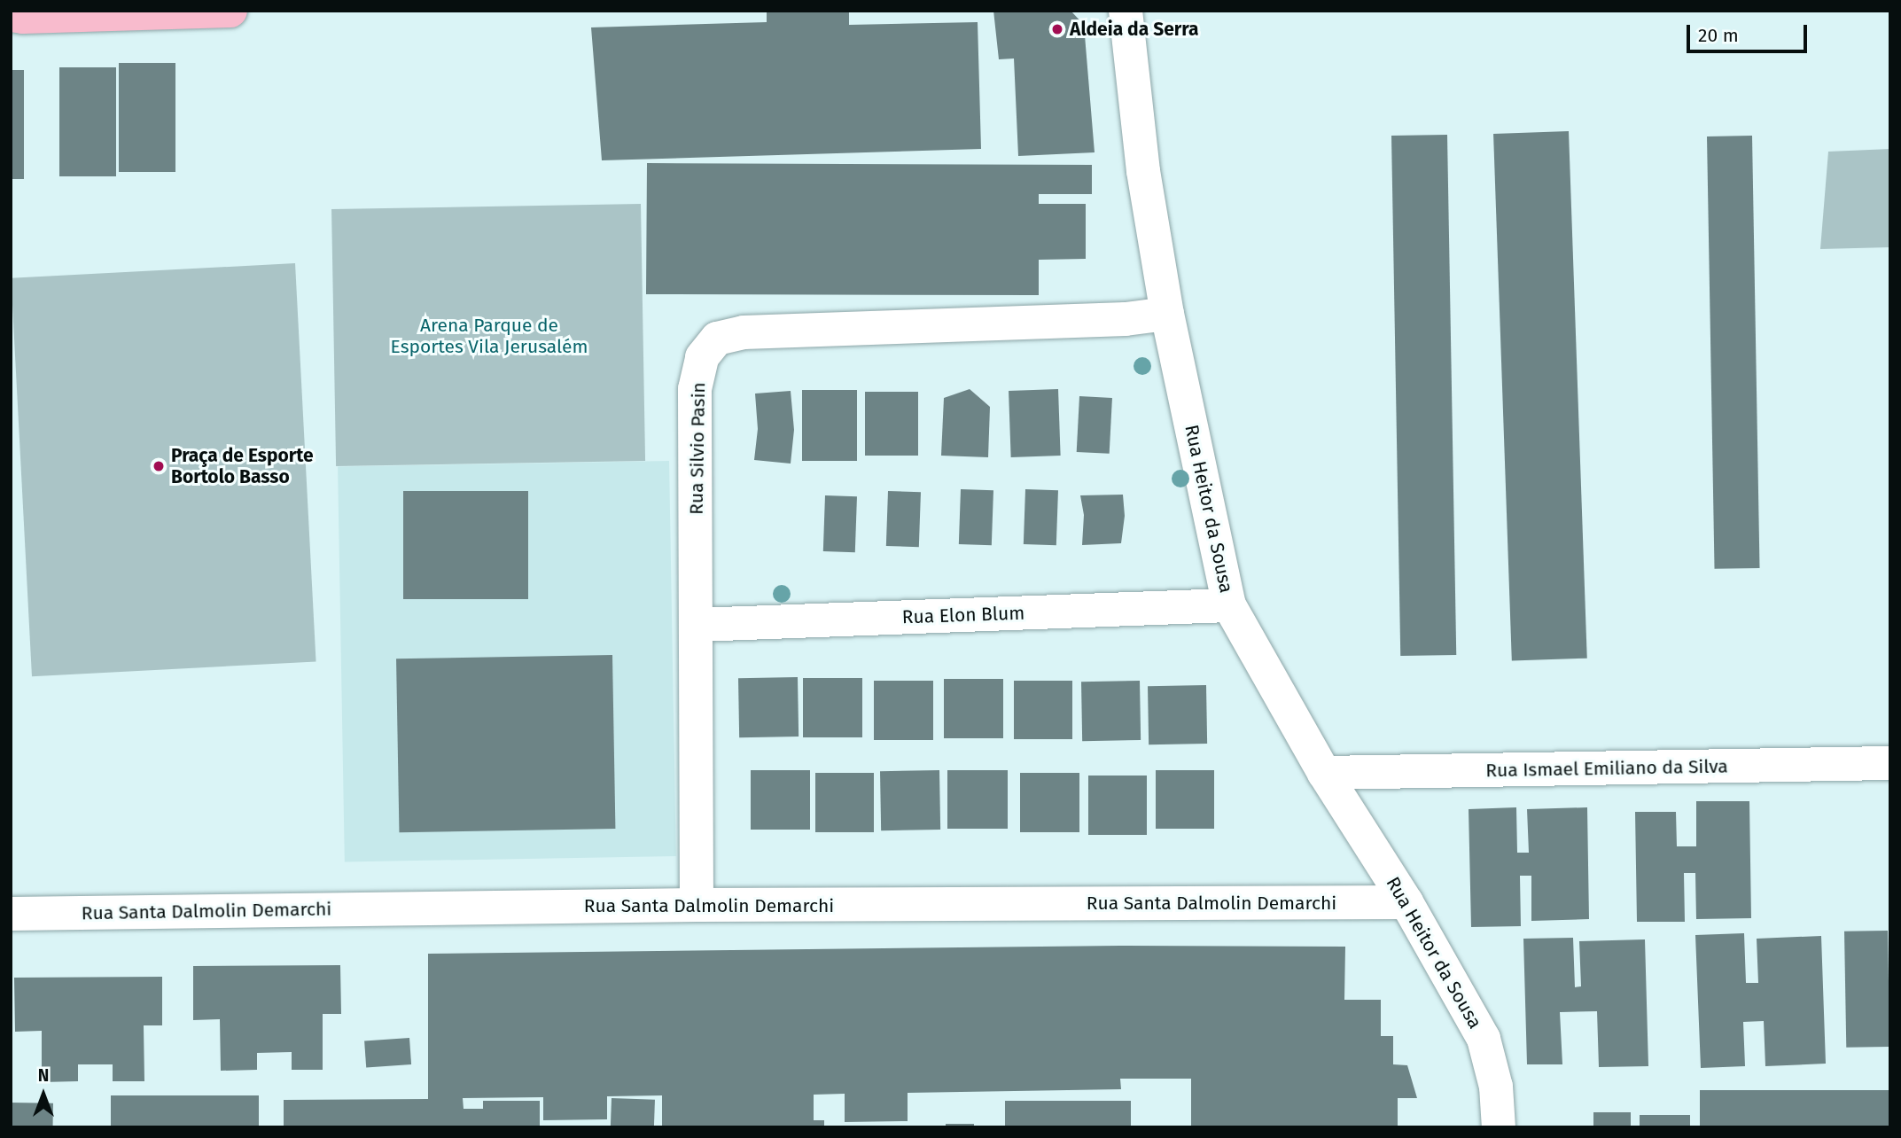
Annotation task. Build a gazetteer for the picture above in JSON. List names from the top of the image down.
{
  "streets": {
    "street": [
      "Rua Silvio Pasin",
      "Rua Heitor da Sousa",
      "Rua Elon Blum",
      "Rua Ismael Emiliano da Silva",
      "Rua Santa Dalmolin Demarchi"
    ]
  },
  "crossings": [
    ["Rua Silvio Pasin", "Rua Heitor da Sousa"],
    ["Rua Silvio Pasin", "Rua Elon Blum"],
    ["Rua Silvio Pasin", "Rua Santa Dalmolin Demarchi"],
    ["Rua Heitor da Sousa", "Rua Elon Blum"],
    ["Rua Heitor da Sousa", "Rua Ismael Emiliano da Silva"],
    ["Rua Heitor da Sousa", "Rua Santa Dalmolin Demarchi"]
  ],
  "parks": ["Arena Parque de Esportes Vila Jerusalém"],
  "places": ["Aldeia da Serra", "Praça de Esporte Bortolo Basso"],
  "scale_bar": "20 m",
  "north": "top"
}
